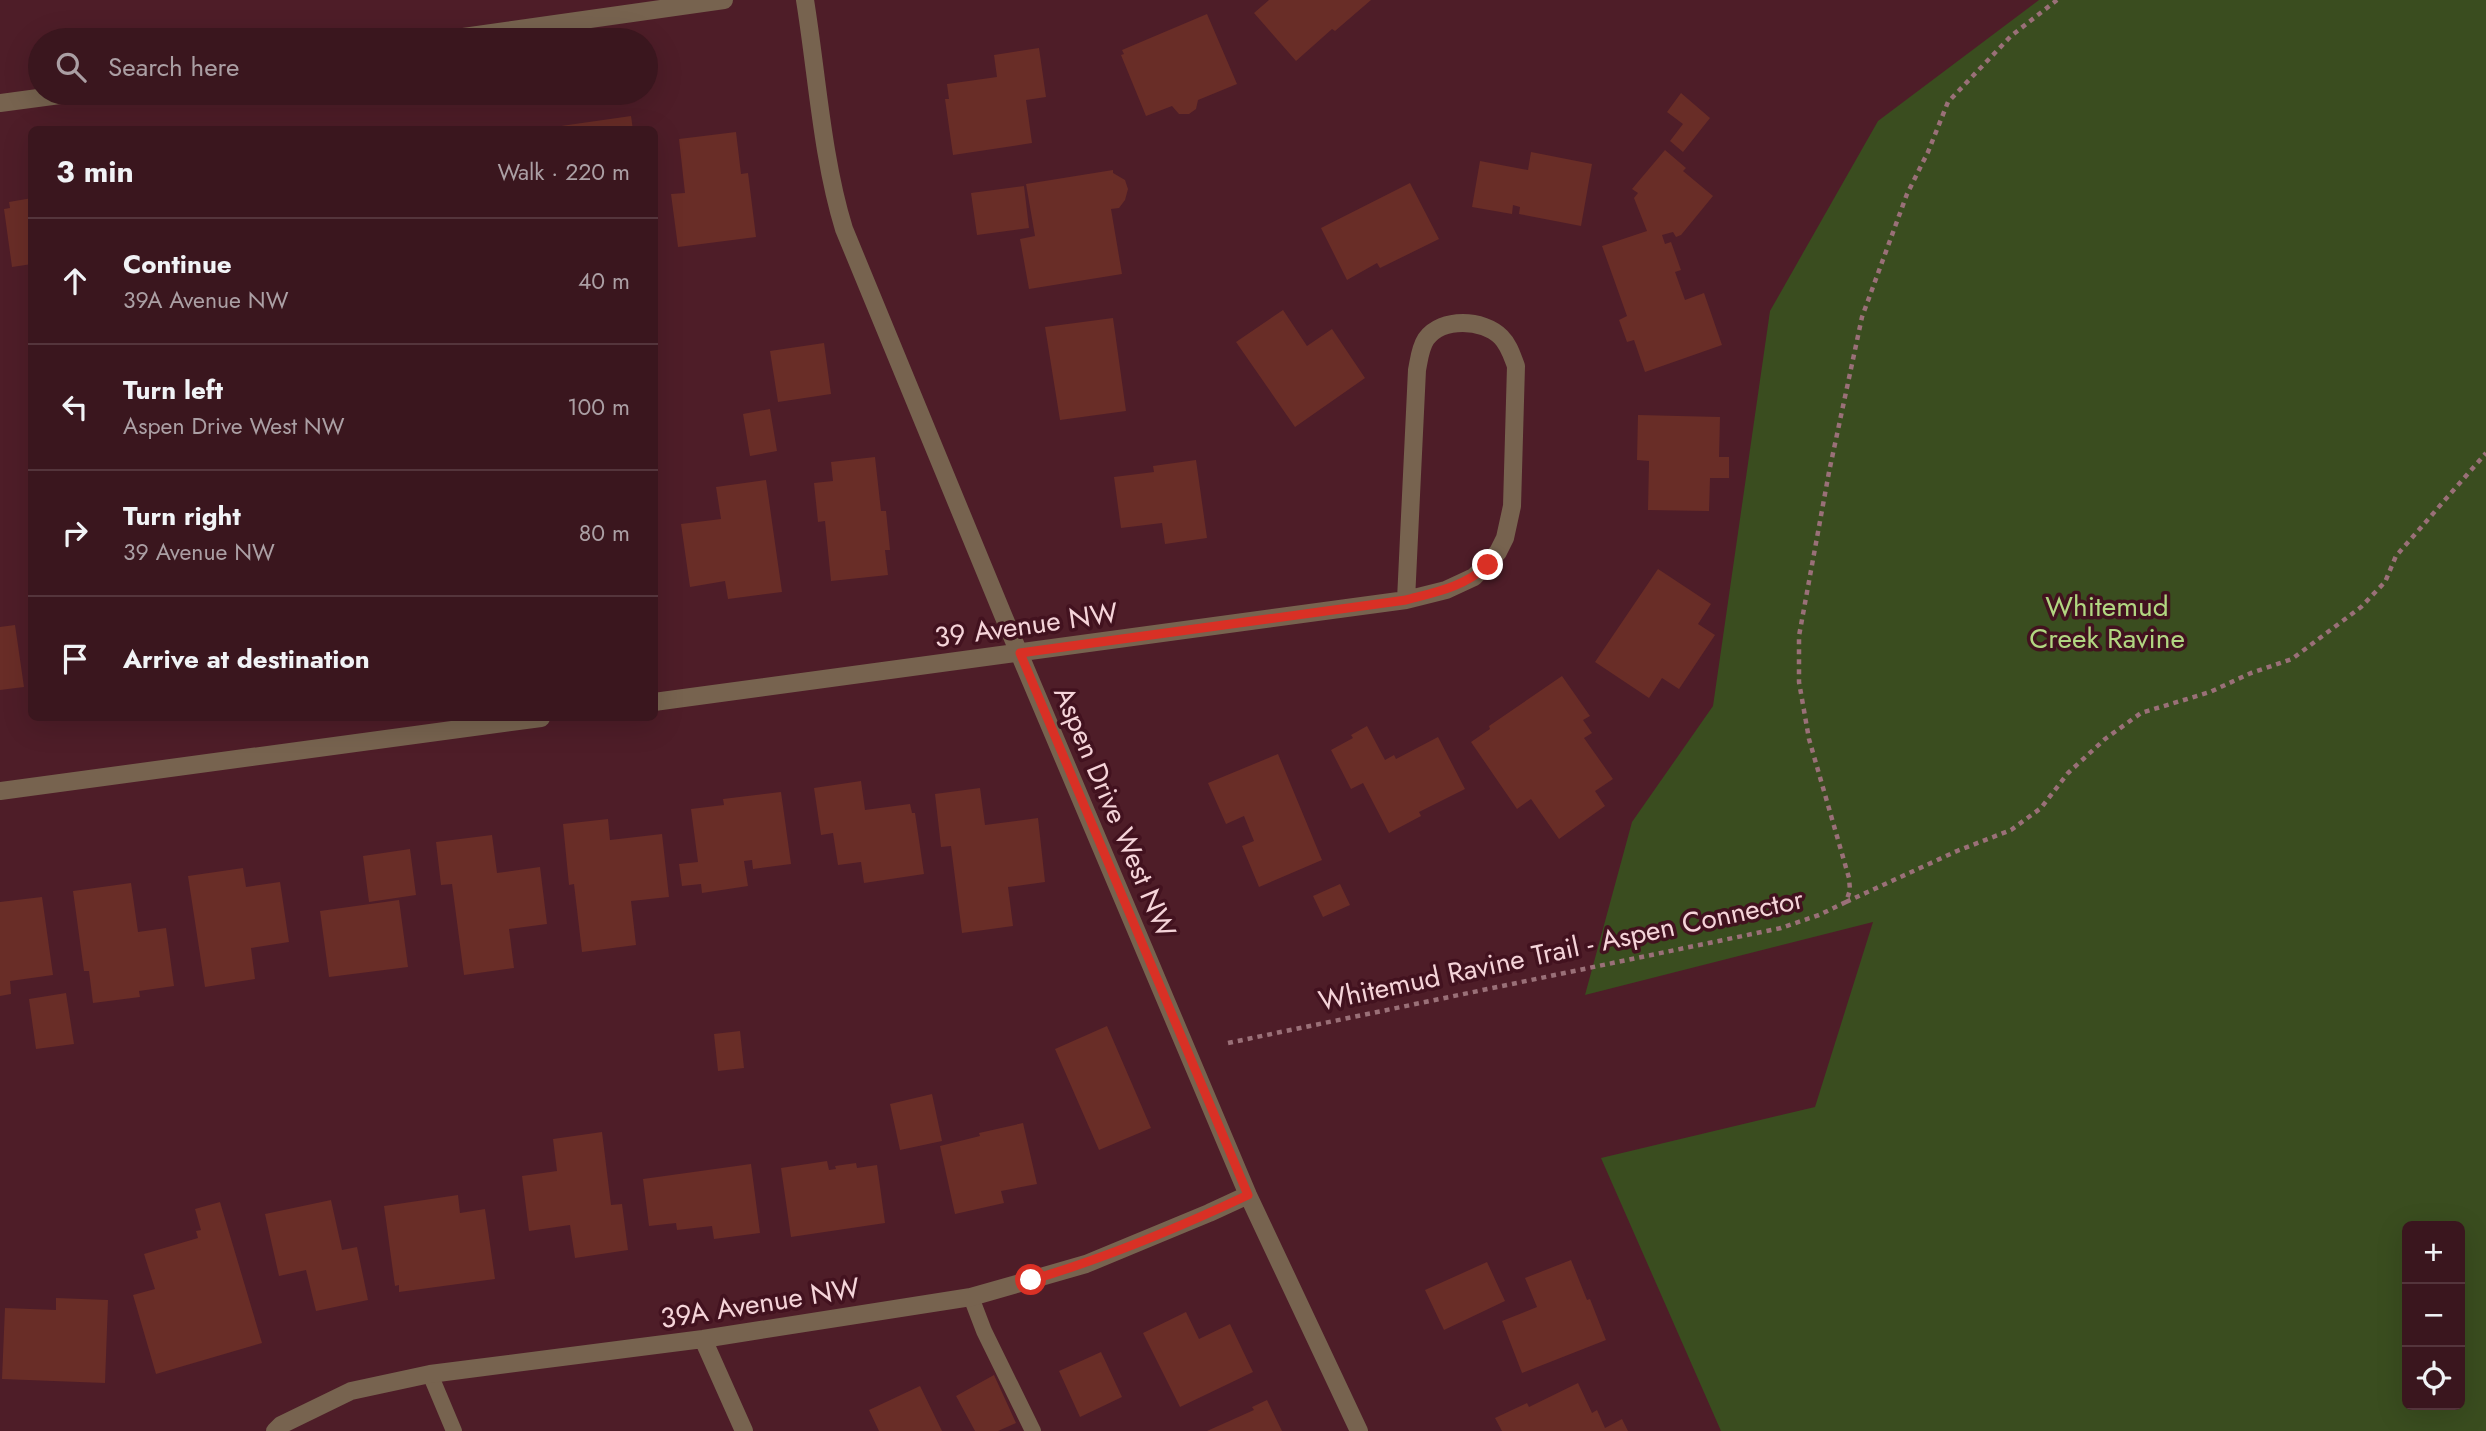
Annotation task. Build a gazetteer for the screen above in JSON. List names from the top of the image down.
{
  "streets": {
    "street": ["39 Avenue NW", "Aspen Drive West NW", "39A Avenue NW"],
    "path": ["Whitemud Ravine Trail - Aspen Connector"]
  },
  "crossings": [
    ["39 Avenue NW", "Aspen Drive West NW"],
    ["Aspen Drive West NW", "39A Avenue NW"]
  ],
  "parks": ["Whitemud Creek Ravine"],
  "page": {
    "search": "Search here",
    "heading": ["3 min", "Walk · 220 m"],
    "list": [
      ["Continue", "39A Avenue NW", "40 m"],
      ["Turn left", "Aspen Drive West NW", "100 m"],
      ["Turn right", "39 Avenue NW", "80 m"],
      "Arrive at destination"
    ],
    "map_buttons": ["+", "−"]
  }
}
